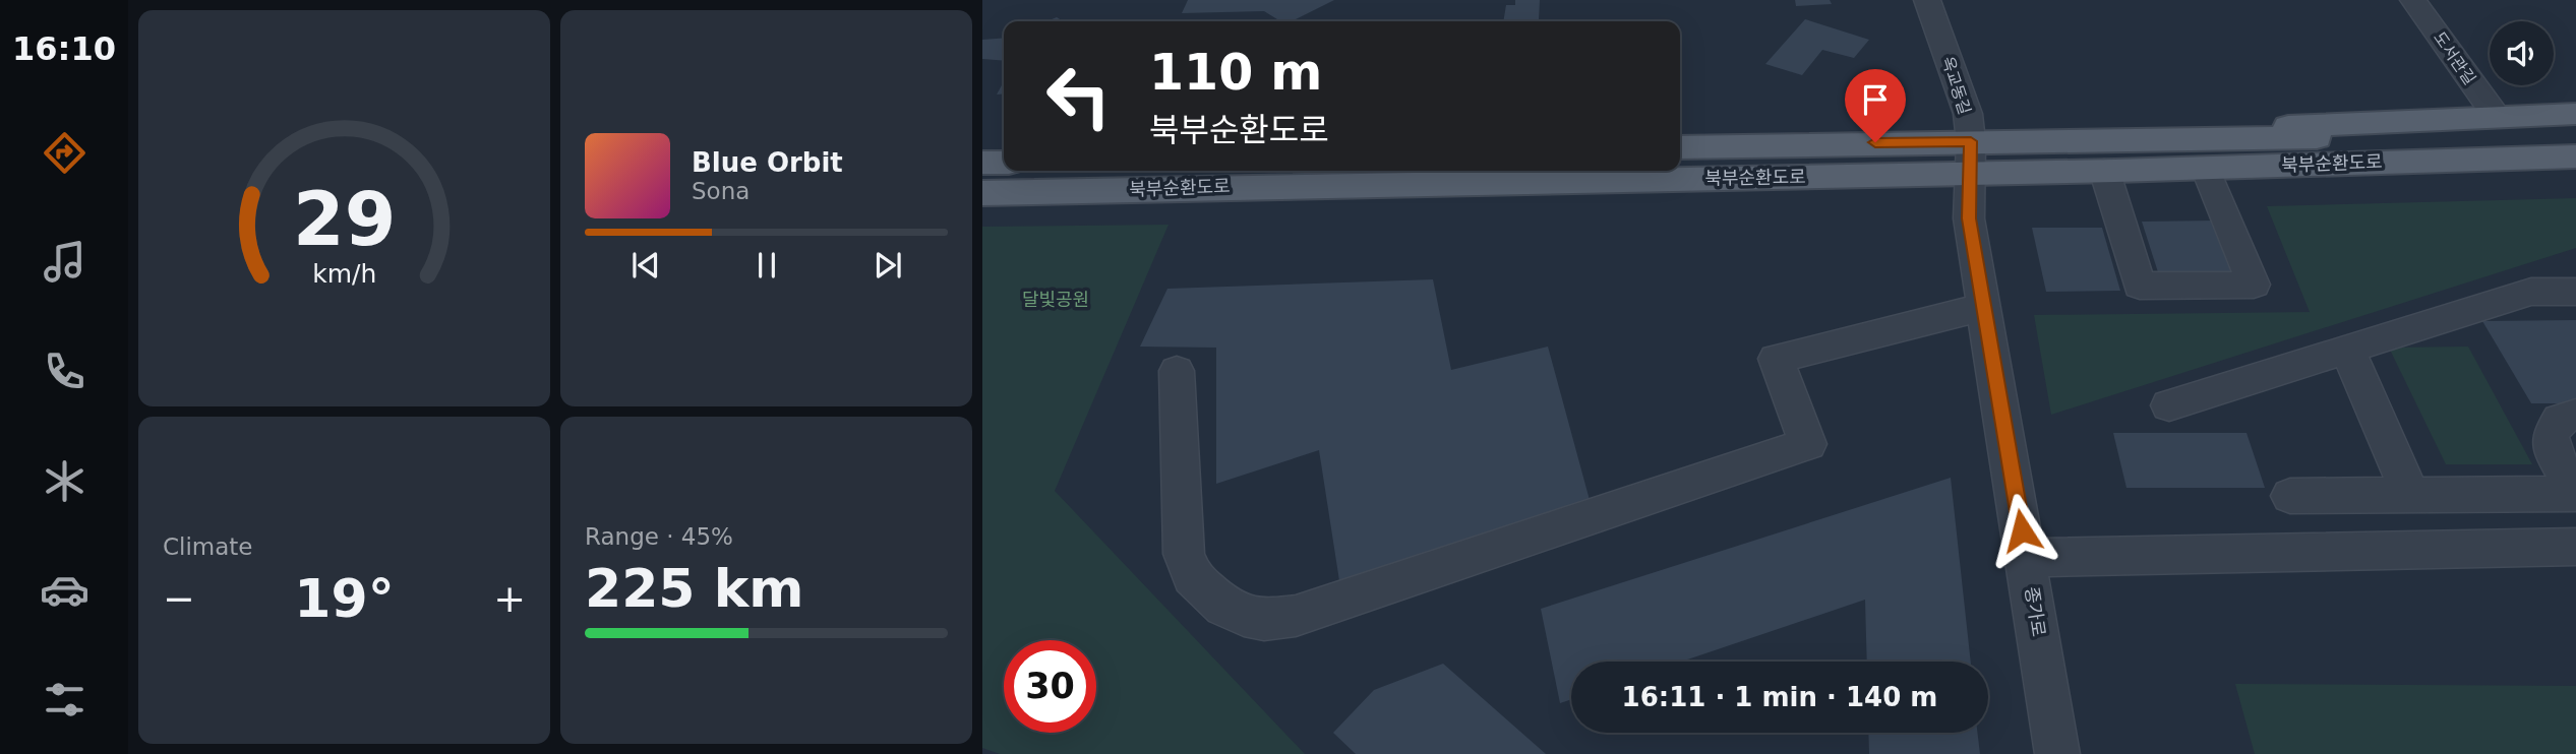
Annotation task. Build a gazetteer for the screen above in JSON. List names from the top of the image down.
{
  "streets": {
    "main road": ["북부순환도로"],
    "street": ["도서관길", "옥교동길", "종가로"]
  },
  "crossings": [
    ["옥교동길", "북부순환도로"],
    ["옥교동길", "종가로"],
    ["북부순환도로", "종가로"]
  ],
  "parks": ["달빛공원"],
  "page": {
    "tabs": "16:10",
    "turn": ["110 m", "북부순환도로"],
    "song": ["Blue Orbit", "Sona"],
    "tile": [
      "Climate",
      ["Range · 45%", "225 km"]
    ],
    "heat": ["−", "19°", "+"],
    "limit": "30",
    "trip": "16:11 · 1 min · 140 m",
    "gauge": ["29", "km/h"]
  }
}
